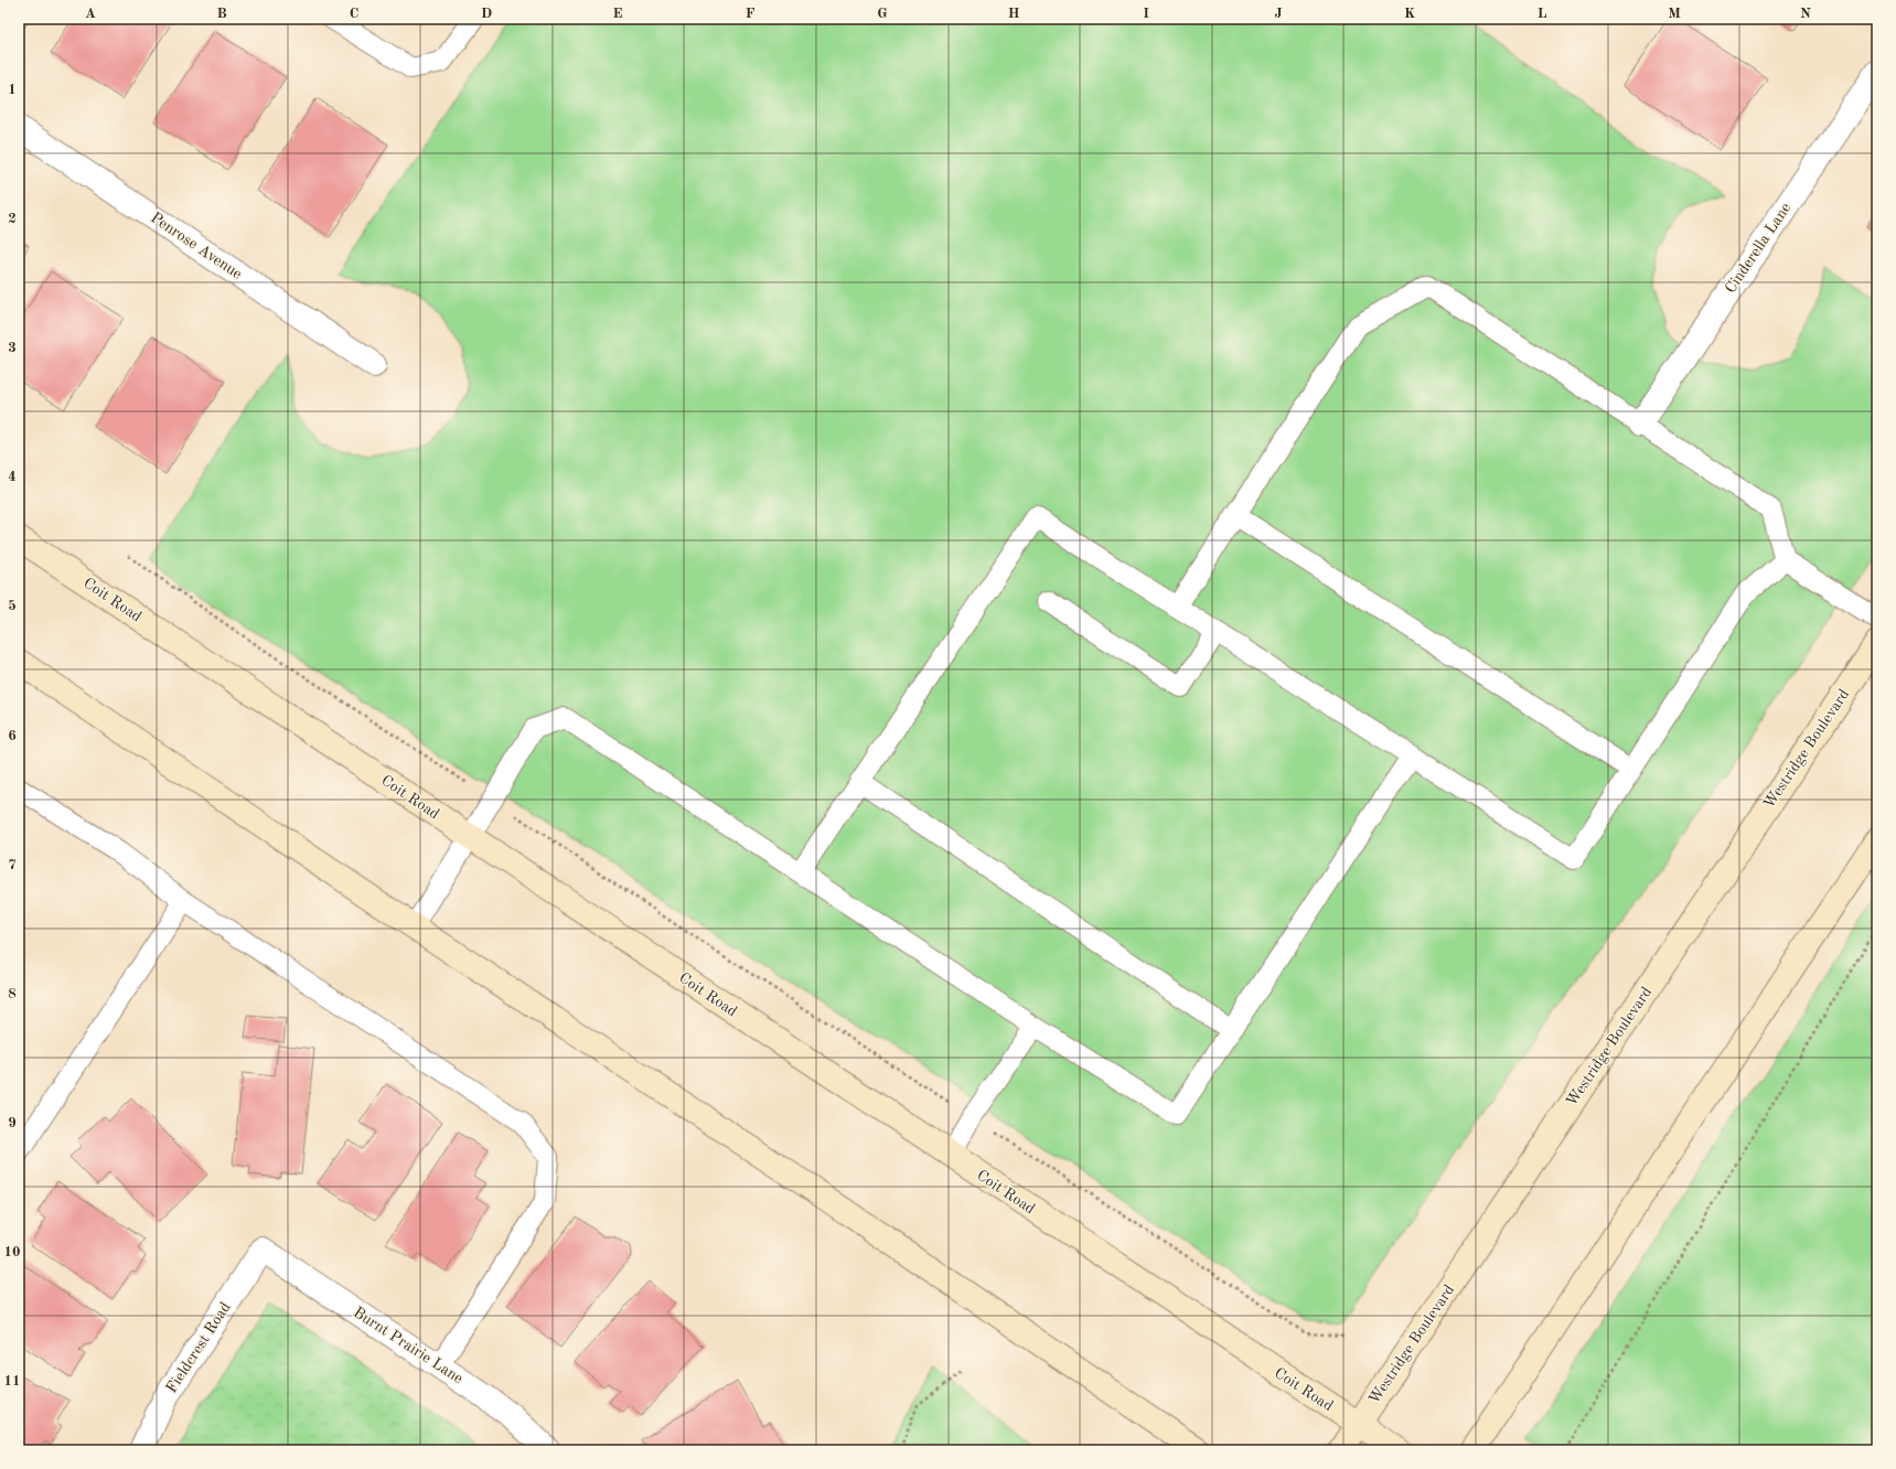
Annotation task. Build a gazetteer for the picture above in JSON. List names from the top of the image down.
{
  "streets": {
    "main road": ["Coit Road", "Westridge Boulevard"],
    "street": [
      "Penrose Avenue",
      "Cinderella Lane",
      "Burnt Prairie Lane",
      "Fieldcrest Road"
    ]
  },
  "crossings": [
    ["Coit Road", "Westridge Boulevard"],
    ["Burnt Prairie Lane", "Fieldcrest Road"]
  ],
  "grid": {
    "columns": [
      "A",
      "B",
      "C",
      "D",
      "E",
      "F",
      "G",
      "H",
      "I",
      "J",
      "K",
      "L",
      "M",
      "N"
    ],
    "rows": [
      "1",
      "2",
      "3",
      "4",
      "5",
      "6",
      "7",
      "8",
      "9",
      "10",
      "11"
    ]
  }
}
